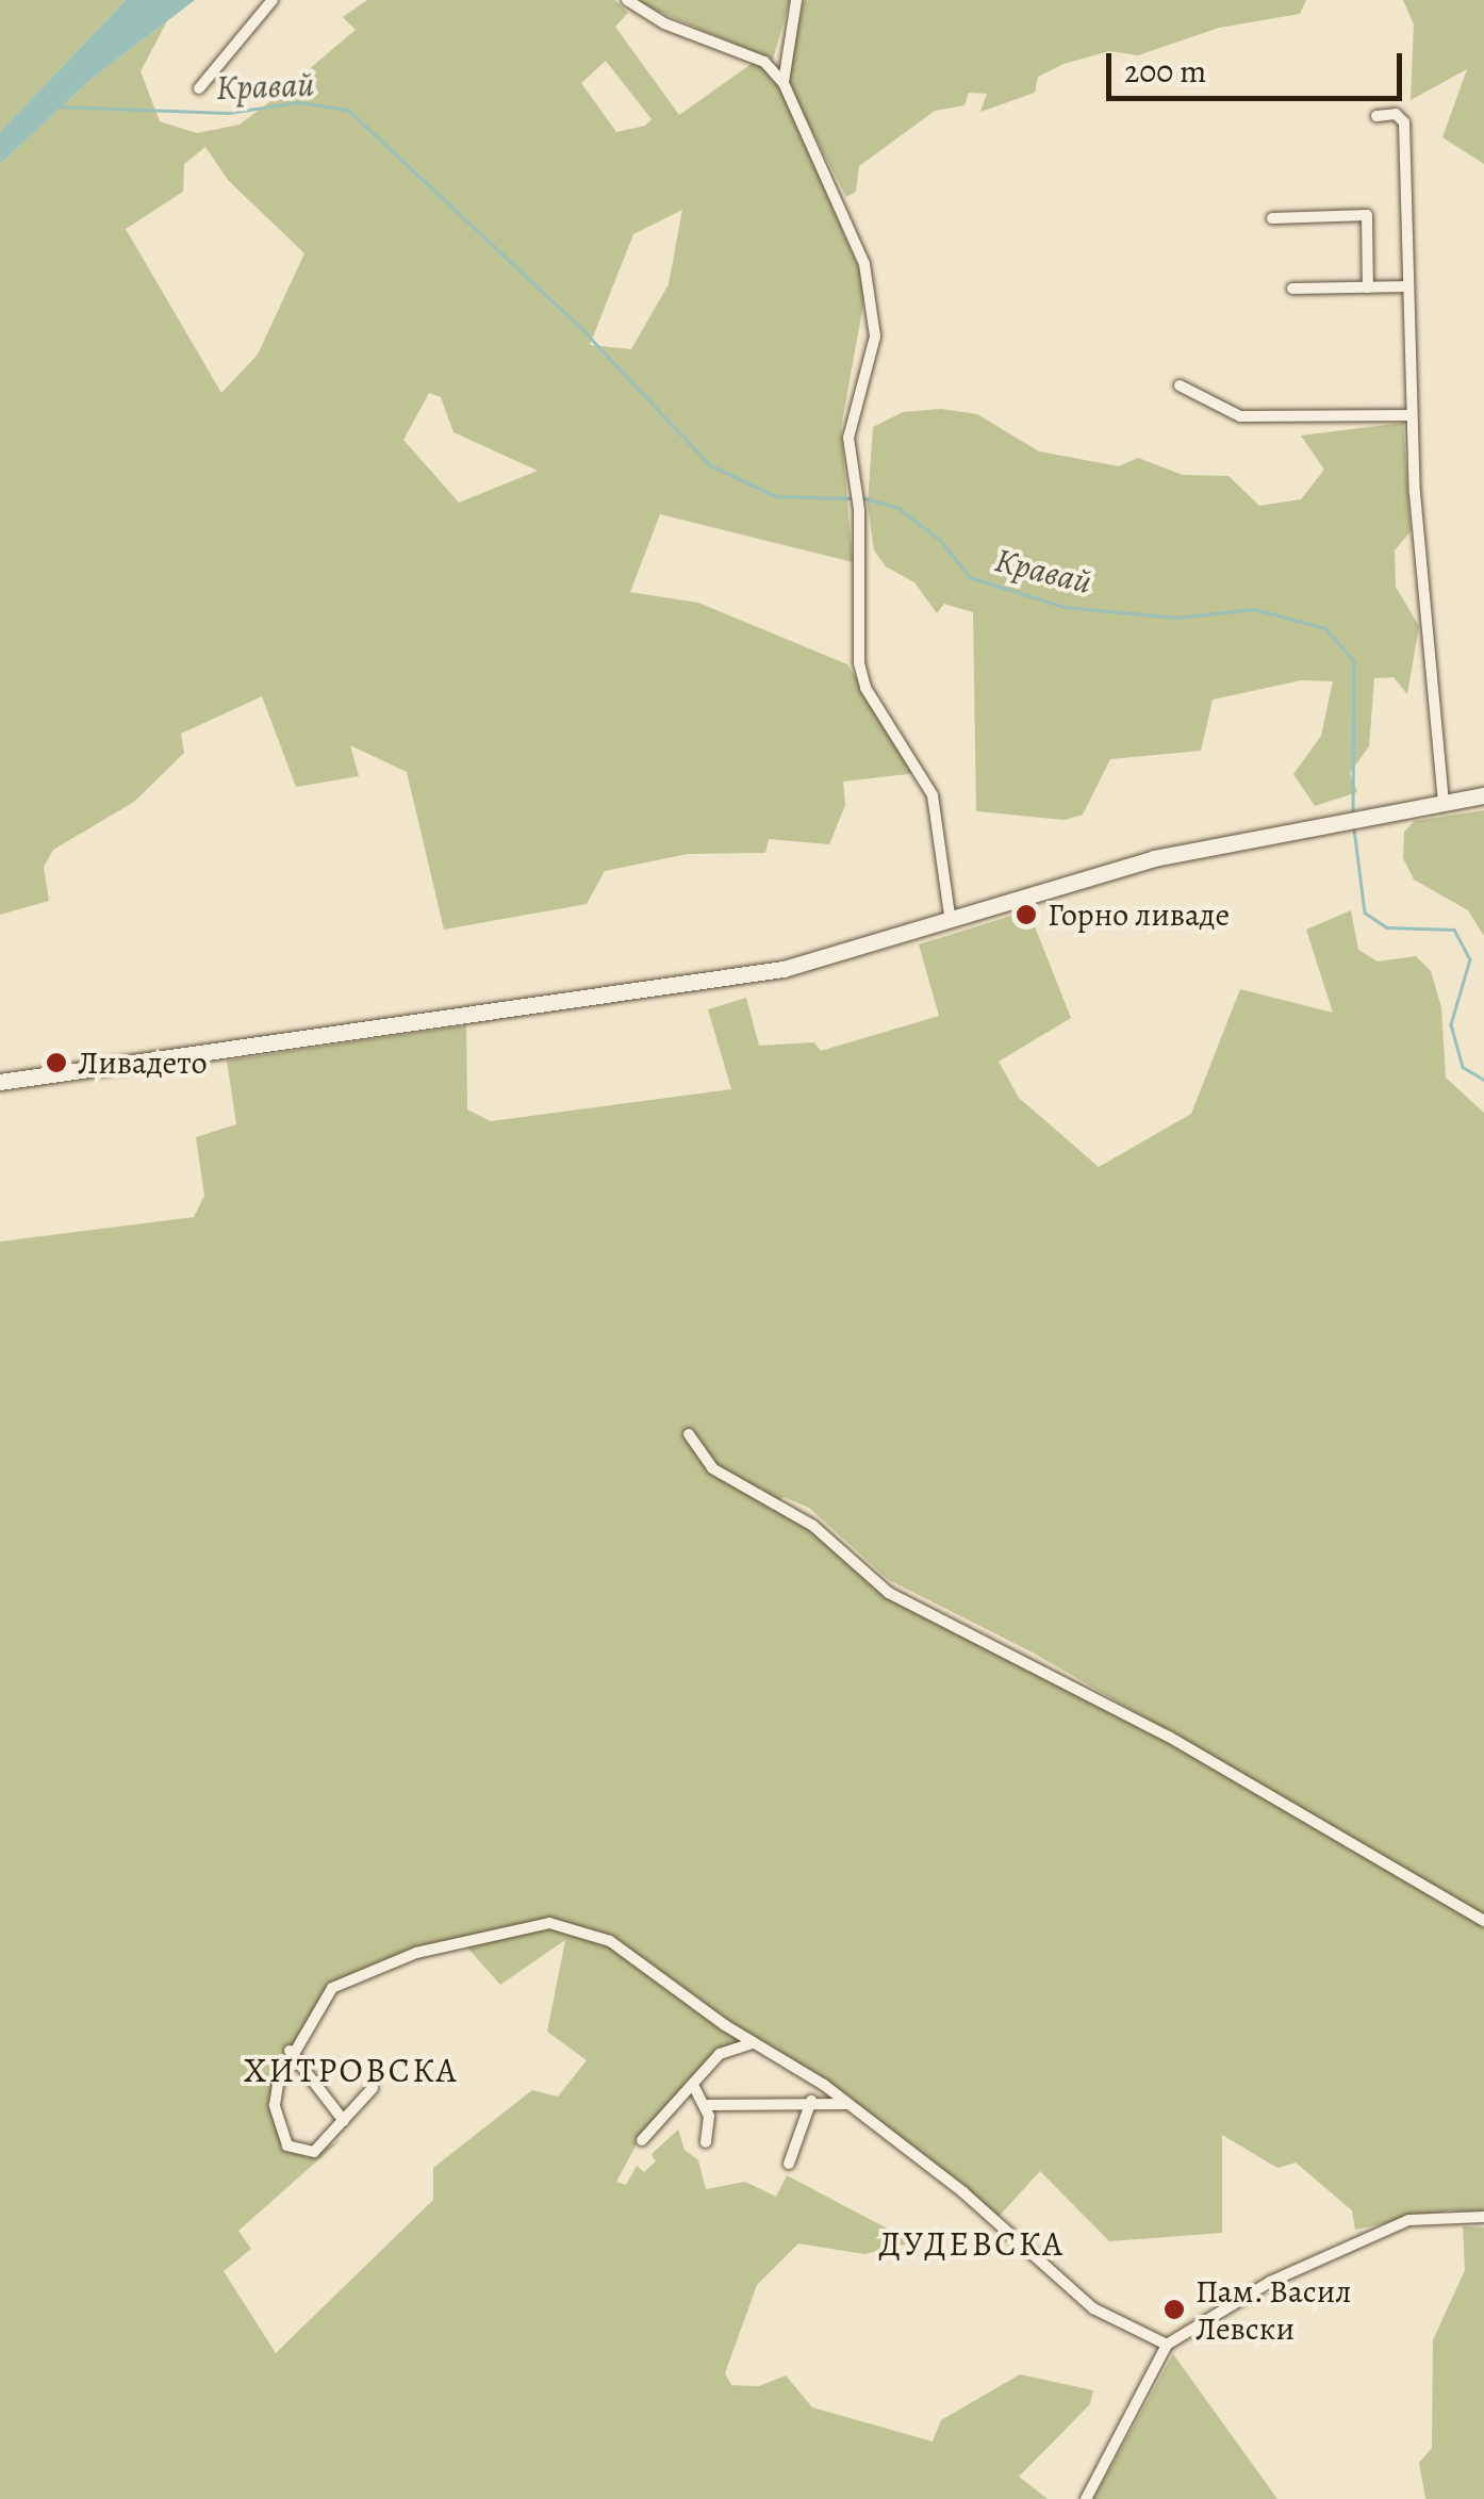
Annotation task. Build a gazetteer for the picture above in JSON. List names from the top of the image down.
{
  "districts": ["ХИТРОВСКА", "ДУДЕВСКА"],
  "water": ["Кравай"],
  "places": ["Горно ливаде", "Ливадето", "Пам. Васил Левски"],
  "scale_bar": "200 m"
}
